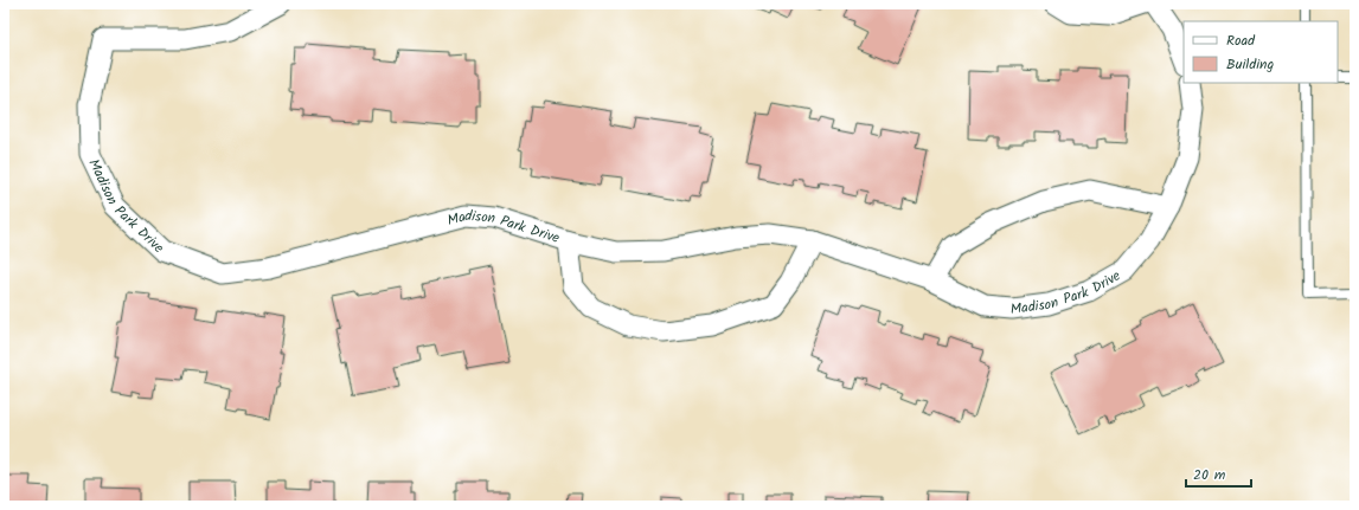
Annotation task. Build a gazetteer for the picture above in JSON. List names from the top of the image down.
{
  "streets": {
    "street": ["Madison Park Drive"]
  },
  "legend": ["Road", "Building"],
  "scale_bar": "20 m"
}
